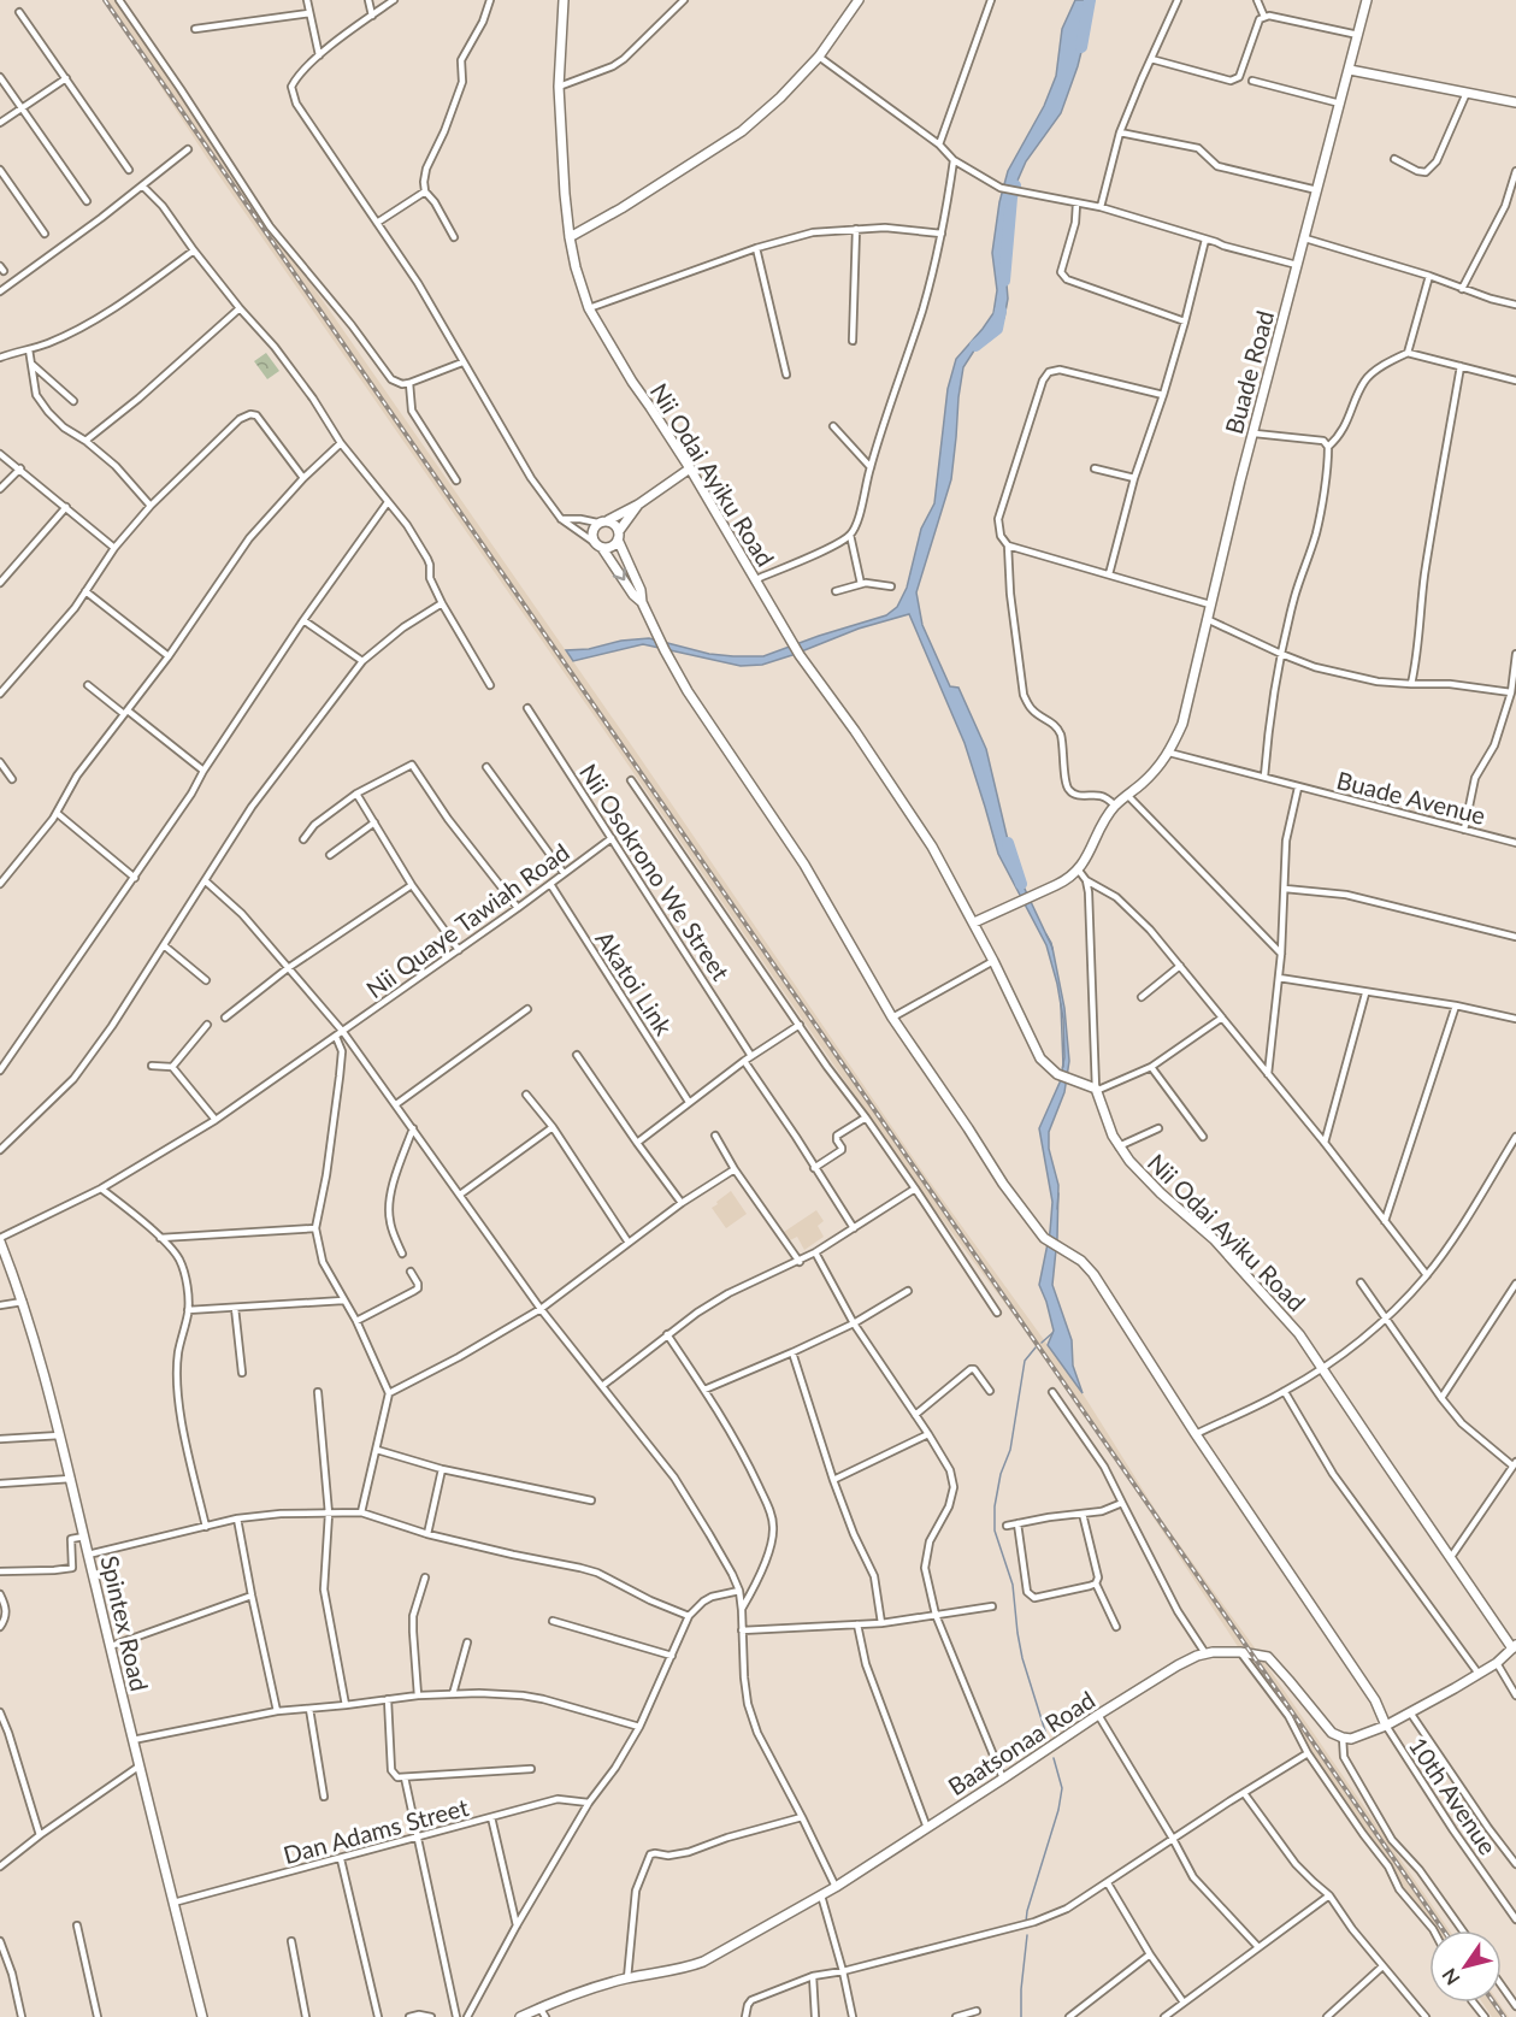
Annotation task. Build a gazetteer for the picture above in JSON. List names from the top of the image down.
{
  "streets": {
    "street": [
      "Buade Road",
      "Nii Odai Ayiku Road",
      "Buade Avenue",
      "Nii Osokrono We Street",
      "Nii Quaye Tawiah Road",
      "Akatoi Link",
      "Spintex Road",
      "Baatsonaa Road",
      "10th Avenue",
      "Dan Adams Street"
    ]
  },
  "crossings": [
    ["Buade Road", "Buade Avenue"],
    ["Nii Osokrono We Street", "Nii Quaye Tawiah Road"],
    ["Nii Quaye Tawiah Road", "Akatoi Link"],
    ["Nii Quaye Tawiah Road", "Spintex Road"],
    ["Spintex Road", "Dan Adams Street"]
  ],
  "north": "bottom left"
}
